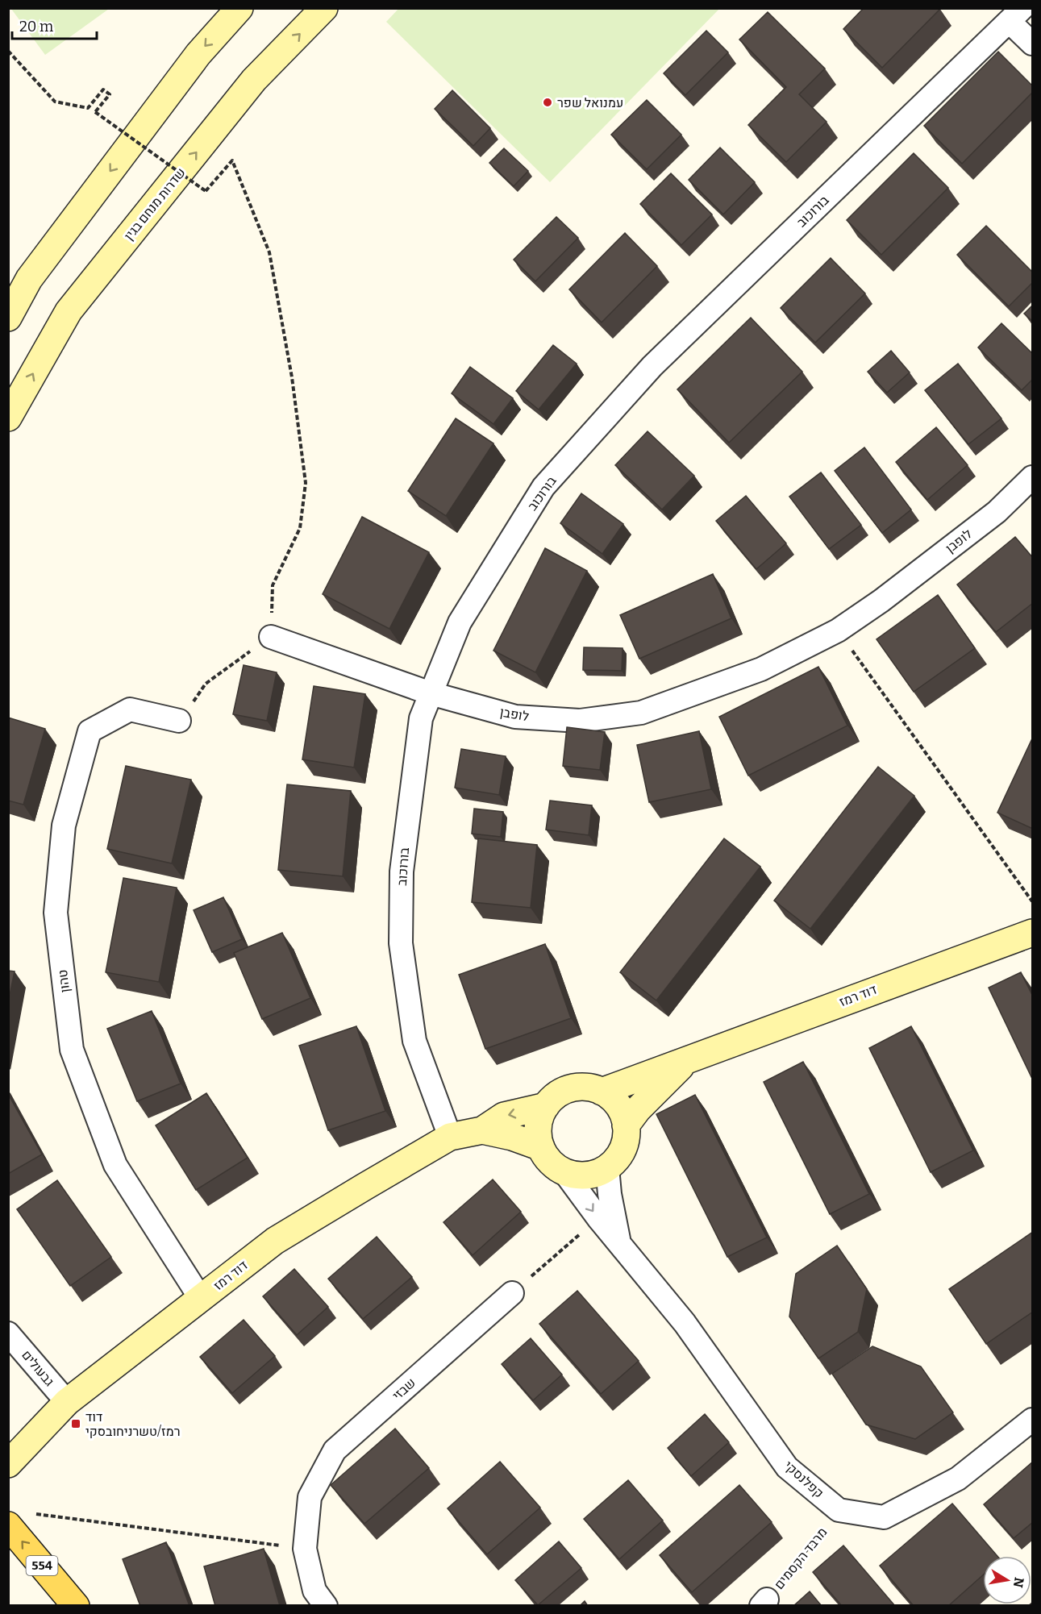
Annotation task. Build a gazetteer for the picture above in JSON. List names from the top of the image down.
{
  "streets": {
    "main road": ["554"],
    "street": [
      "שדרות מנחם בגין",
      "בורוכוב",
      "לופבן",
      "טהון",
      "דוד רמז",
      "גבעולים",
      "שבזי",
      "קפלנסקי"
    ],
    "path": ["מרבד הקסמים"]
  },
  "crossings": [
    ["בורוכוב", "לופבן"],
    ["בורוכוב", "דוד רמז"],
    ["טהון", "דוד רמז"],
    ["דוד רמז", "גבעולים"],
    ["דוד רמז", "קפלנסקי"],
    ["קפלנסקי", "מרבד הקסמים"]
  ],
  "places": {
    "other": ["עמנואל שפר"],
    "transit": ["דוד רמז/טשרניחובסקי"]
  },
  "scale_bar": "20 m",
  "north": "right"
}
